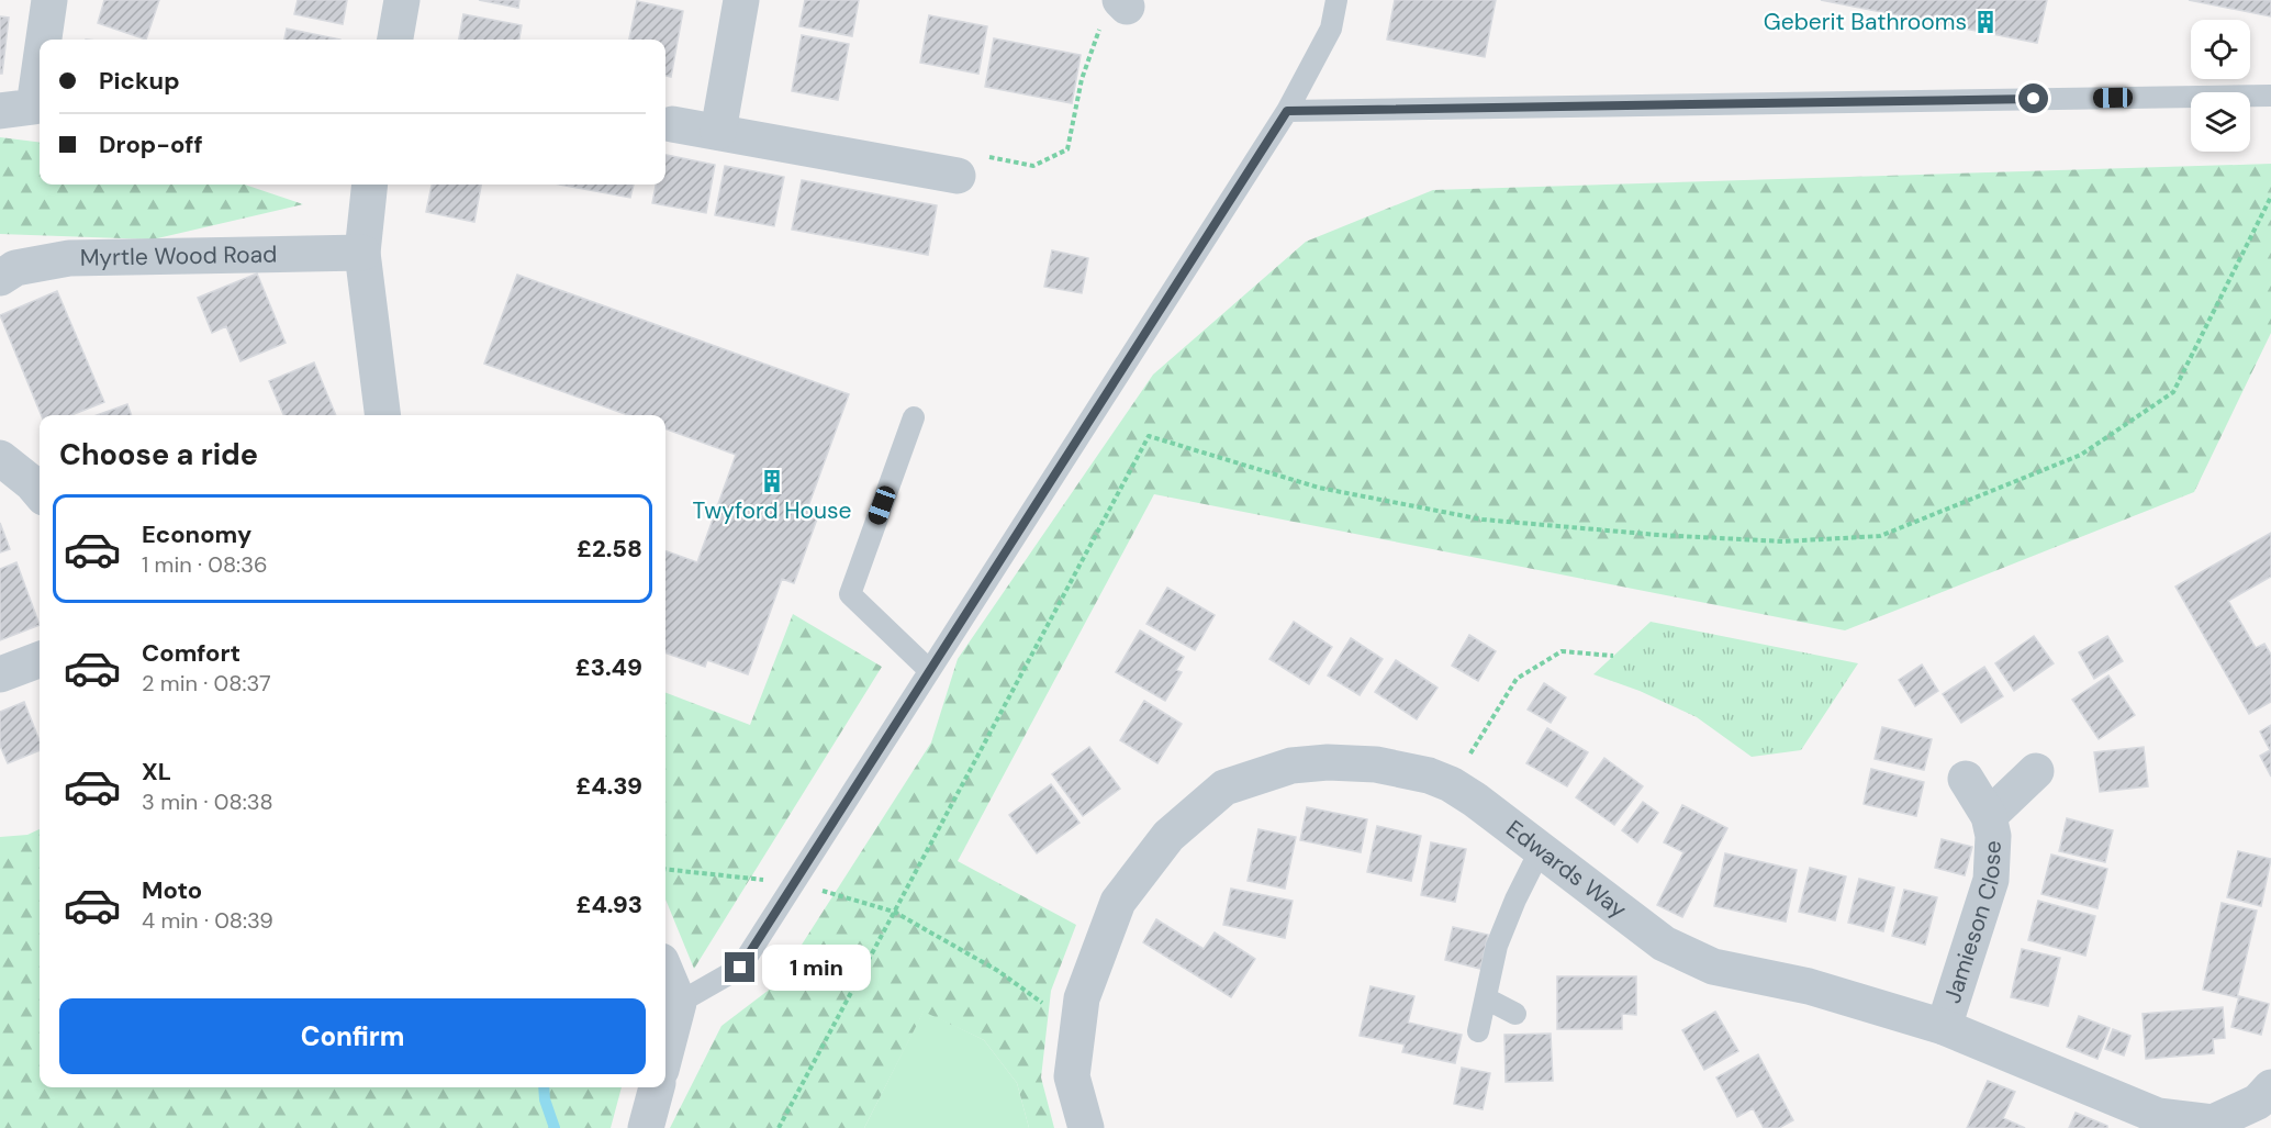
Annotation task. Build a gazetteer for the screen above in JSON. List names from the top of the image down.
{
  "streets": {
    "street": ["Myrtle Wood Road", "Edwards Way", "Jamieson Close"]
  },
  "crossings": [
    ["Edwards Way", "Jamieson Close"]
  ],
  "places": {
    "building": ["Geberit Bathrooms", "Twyford House"]
  },
  "page": {
    "banner": ["Pickup", "Drop-off"],
    "heading": "Choose a ride",
    "list": [
      {
        "name": "Economy",
        "note": "1 min · 08:36",
        "value": "£2.58"
      },
      {
        "name": "Comfort",
        "note": "2 min · 08:37",
        "value": "£3.49"
      },
      {
        "name": "XL",
        "note": "3 min · 08:38",
        "value": "£4.39"
      },
      {
        "name": "Moto",
        "note": "4 min · 08:39",
        "value": "£4.93"
      }
    ],
    "bubble": "1 min",
    "buttons": "Confirm"
  }
}
